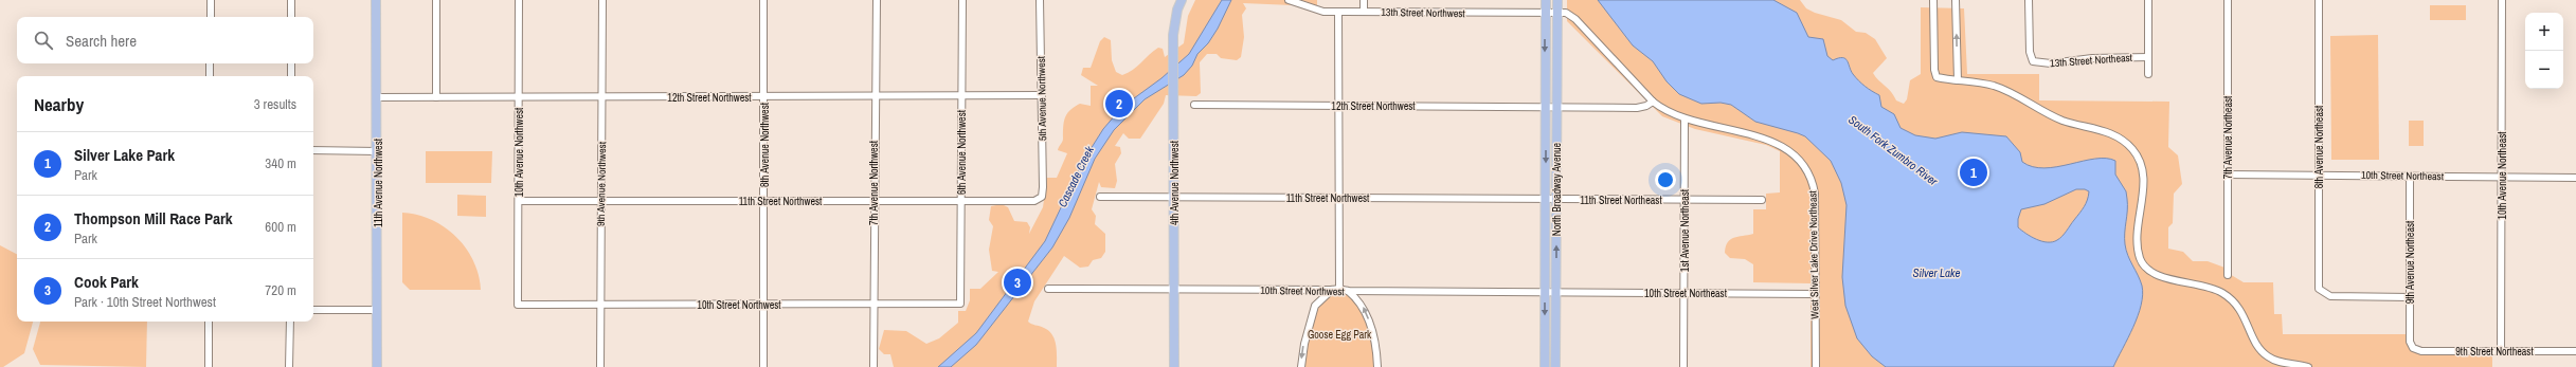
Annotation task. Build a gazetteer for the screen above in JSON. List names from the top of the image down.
{
  "streets": {
    "main road": ["11th Avenue Northwest", "4th Avenue Northwest", "North Broadway Avenue"],
    "street": [
      "13th Street Northwest",
      "13th Street Northeast",
      "12th Street Northwest",
      "5th Avenue Northwest",
      "7th Avenue Northeast",
      "8th Avenue Northwest",
      "8th Avenue Northeast",
      "10th Avenue Northwest",
      "6th Avenue Northwest",
      "10th Street Northeast",
      "10th Avenue Northeast",
      "7th Avenue Northwest",
      "9th Avenue Northwest",
      "11th Street Northwest",
      "11th Street Northeast",
      "1st Avenue Northeast",
      "West Silver Lake Drive Northeast",
      "9th Avenue Northeast",
      "10th Street Northwest",
      "9th Street Northeast"
    ]
  },
  "crossings": [
    ["13th Street Northwest", "North Broadway Avenue"],
    ["13th Street Northwest", "West Silver Lake Drive Northeast"],
    ["12th Street Northwest", "5th Avenue Northwest"],
    ["12th Street Northwest", "8th Avenue Northwest"],
    ["12th Street Northwest", "10th Avenue Northwest"],
    ["12th Street Northwest", "6th Avenue Northwest"],
    ["12th Street Northwest", "11th Avenue Northwest"],
    ["12th Street Northwest", "7th Avenue Northwest"],
    ["12th Street Northwest", "9th Avenue Northwest"],
    ["12th Street Northwest", "North Broadway Avenue"],
    ["12th Street Northwest", "West Silver Lake Drive Northeast"],
    ["5th Avenue Northwest", "11th Street Northwest"],
    ["7th Avenue Northeast", "10th Street Northeast"],
    ["8th Avenue Northwest", "11th Street Northwest"],
    ["8th Avenue Northwest", "10th Street Northwest"],
    ["8th Avenue Northeast", "10th Street Northeast"],
    ["8th Avenue Northeast", "9th Avenue Northeast"],
    ["10th Avenue Northwest", "11th Street Northwest"],
    ["10th Avenue Northwest", "10th Street Northwest"],
    ["6th Avenue Northwest", "11th Street Northwest"],
    ["6th Avenue Northwest", "10th Street Northwest"],
    ["10th Street Northeast", "10th Avenue Northeast"],
    ["10th Street Northeast", "North Broadway Avenue"],
    ["10th Street Northeast", "1st Avenue Northeast"],
    ["10th Street Northeast", "West Silver Lake Drive Northeast"],
    ["10th Street Northeast", "9th Avenue Northeast"],
    ["10th Street Northeast", "10th Street Northwest"],
    ["10th Avenue Northeast", "9th Street Northeast"],
    ["7th Avenue Northwest", "11th Street Northwest"],
    ["7th Avenue Northwest", "10th Street Northwest"],
    ["4th Avenue Northwest", "11th Street Northwest"],
    ["4th Avenue Northwest", "10th Street Northwest"],
    ["9th Avenue Northwest", "11th Street Northwest"],
    ["9th Avenue Northwest", "10th Street Northwest"],
    ["North Broadway Avenue", "11th Street Northwest"],
    ["North Broadway Avenue", "11th Street Northeast"],
    ["North Broadway Avenue", "West Silver Lake Drive Northeast"],
    ["North Broadway Avenue", "10th Street Northwest"],
    ["11th Street Northwest", "11th Street Northeast"],
    ["11th Street Northeast", "1st Avenue Northeast"],
    ["1st Avenue Northeast", "West Silver Lake Drive Northeast"],
    ["9th Avenue Northeast", "9th Street Northeast"]
  ],
  "water": ["South Fork Zumbro River", "Cascade Creek", "Silver Lake"],
  "parks": ["Goose Egg Park"],
  "page": {
    "map_buttons": ["+", "−"],
    "search": "Search here",
    "heading": ["Nearby", "3 results"],
    "pins": ["2", "1", "3"],
    "list": [
      {
        "mark": "1",
        "name": "Silver Lake Park",
        "note": "Park",
        "value": "340 m"
      },
      {
        "mark": "2",
        "name": "Thompson Mill Race Park",
        "note": "Park",
        "value": "600 m"
      },
      {
        "mark": "3",
        "name": "Cook Park",
        "note": "Park · 10th Street Northwest",
        "value": "720 m"
      }
    ]
  }
}
